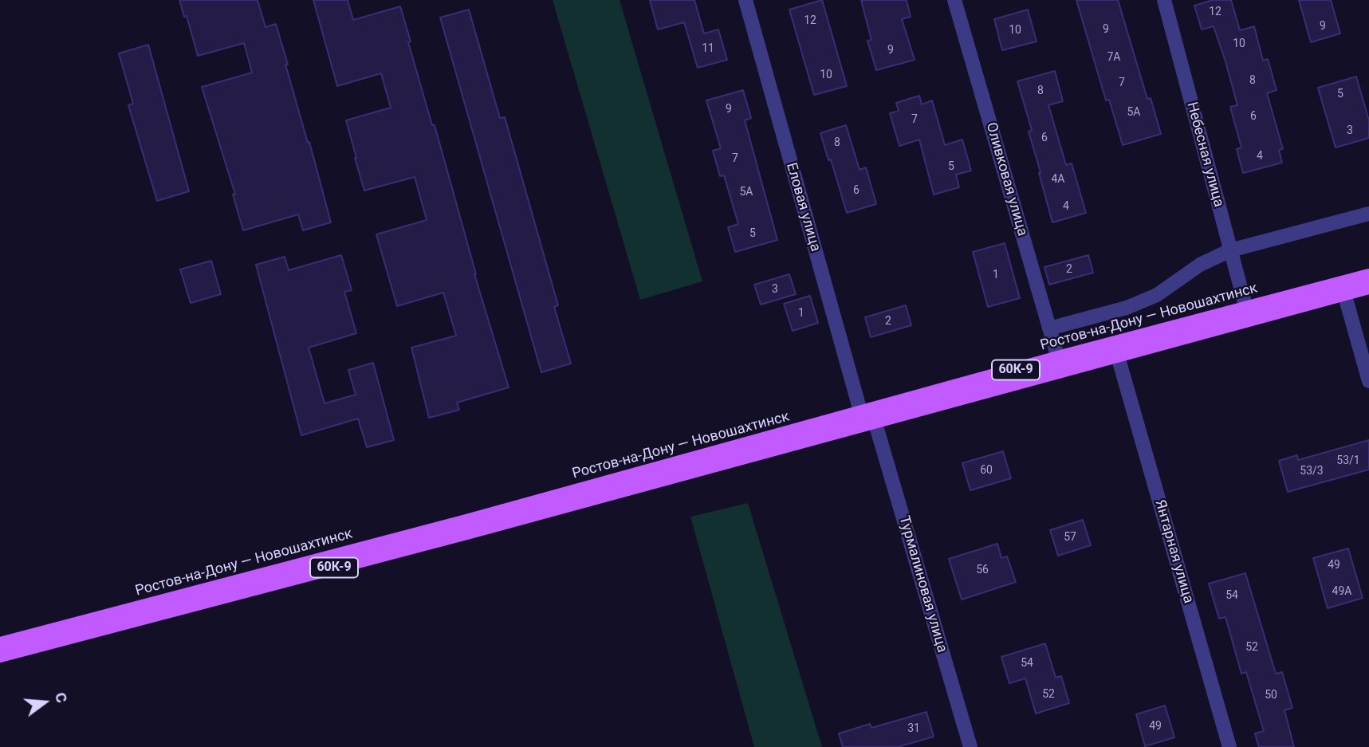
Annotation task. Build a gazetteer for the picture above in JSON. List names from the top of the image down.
{
  "streets": {
    "main road": ["Ростов-на-Дону — Новошахтинск", "60К-9"],
    "street": [
      "Небесная улица",
      "Оливковая улица",
      "Еловая улица",
      "Янтарная улица",
      "Турмалиновая улица"
    ]
  },
  "crossings": [
    ["Небесная улица", "Ростов-на-Дону — Новошахтинск"],
    ["Оливковая улица", "Ростов-на-Дону — Новошахтинск"],
    ["Еловая улица", "Ростов-на-Дону — Новошахтинск"],
    ["Ростов-на-Дону — Новошахтинск", "Янтарная улица"],
    ["Ростов-на-Дону — Новошахтинск", "Турмалиновая улица"]
  ],
  "house_numbers": [
    "12",
    "12",
    "9",
    "9",
    "10",
    "10",
    "11",
    "9",
    "7А",
    "10",
    "8",
    "7",
    "8",
    "5",
    "9",
    "5А",
    "6",
    "7",
    "3",
    "6",
    "8",
    "4",
    "7",
    "5",
    "4А",
    "6",
    "5А",
    "4",
    "5",
    "2",
    "1",
    "3",
    "1",
    "2",
    "53/1",
    "60",
    "53/3",
    "57",
    "49",
    "56",
    "49А",
    "54",
    "52",
    "54",
    "52",
    "50",
    "49",
    "31"
  ],
  "north": "right"
}
